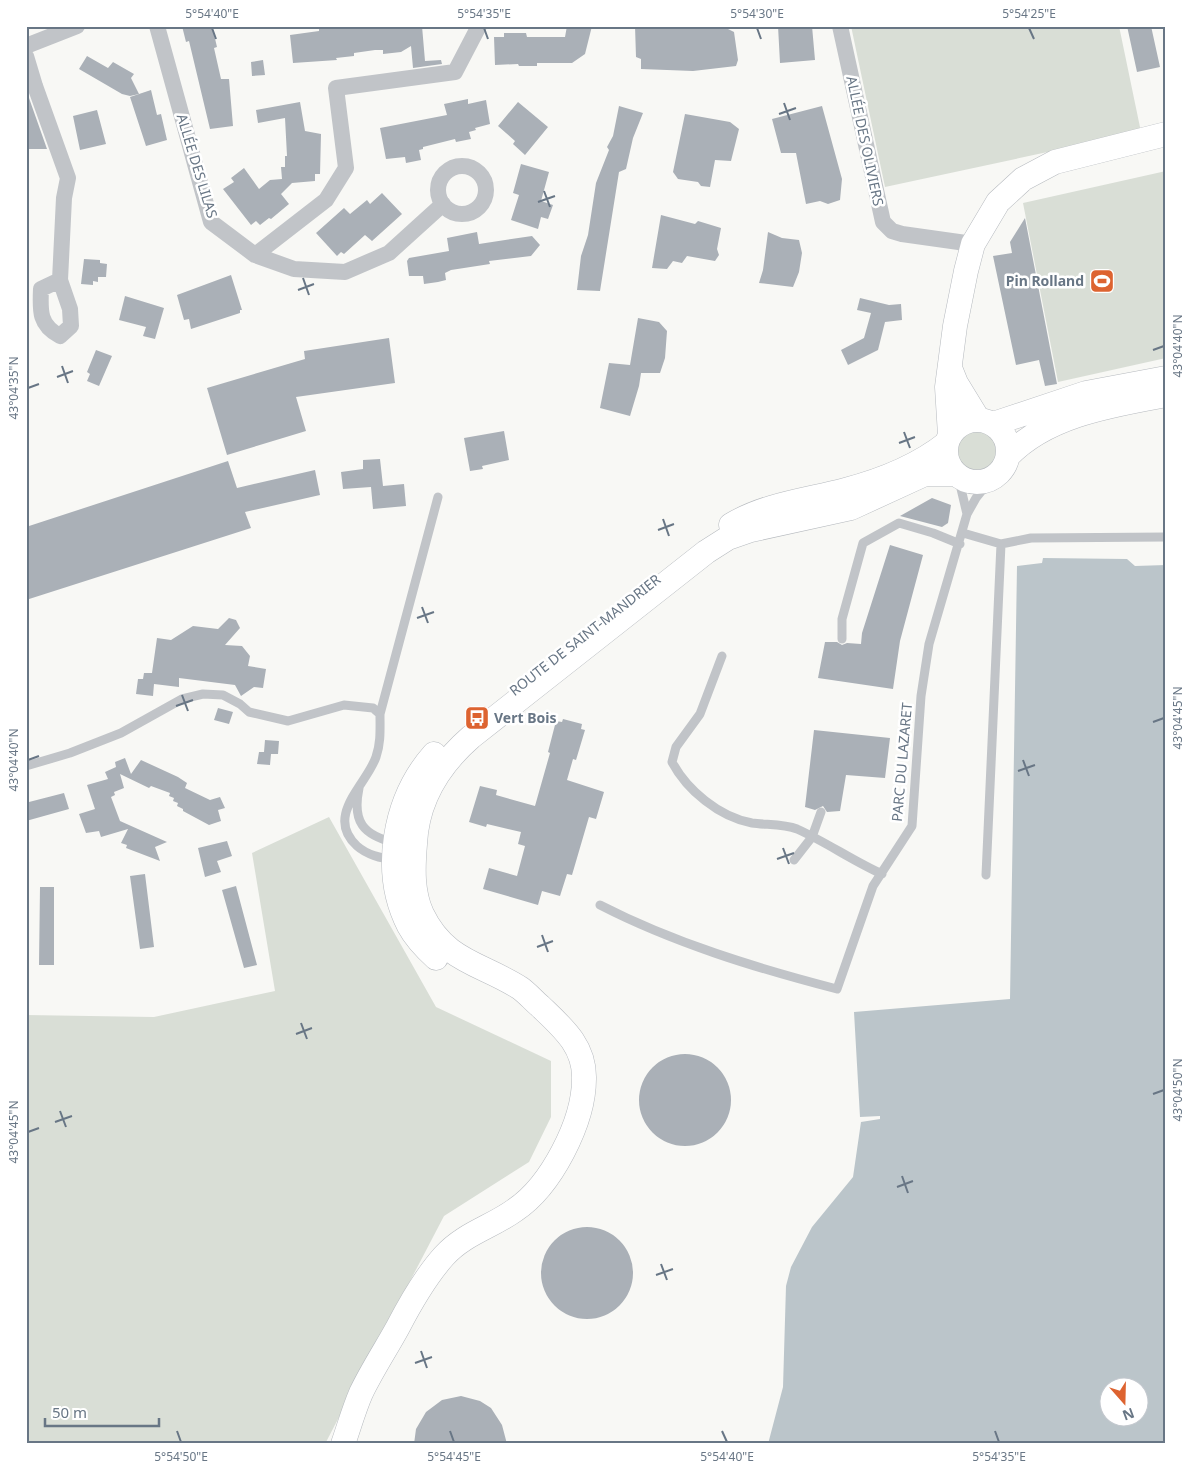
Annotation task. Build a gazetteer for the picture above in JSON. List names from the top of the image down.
{
  "streets": {
    "main road": ["ROUTE DE SAINT-MANDRIER"],
    "street": ["ALLÉE DES OLIVIERS", "ALLÉE DES LILAS"],
    "lane": ["PARC DU LAZARET"]
  },
  "crossings": [
    ["ROUTE DE SAINT-MANDRIER", "PARC DU LAZARET"]
  ],
  "places": {
    "sports": ["Pin Rolland"],
    "bus stop": ["Vert Bois"]
  },
  "scale_bar": "50 m",
  "north": "bottom",
  "coordinates": [
    "5°54'40\"E",
    "5°54'35\"E",
    "5°54'30\"E",
    "5°54'25\"E",
    "43°04'40\"N",
    "43°04'35\"N",
    "43°04'45\"N",
    "43°04'50\"N",
    "5°54'50\"E",
    "5°54'45\"E"
  ]
}
